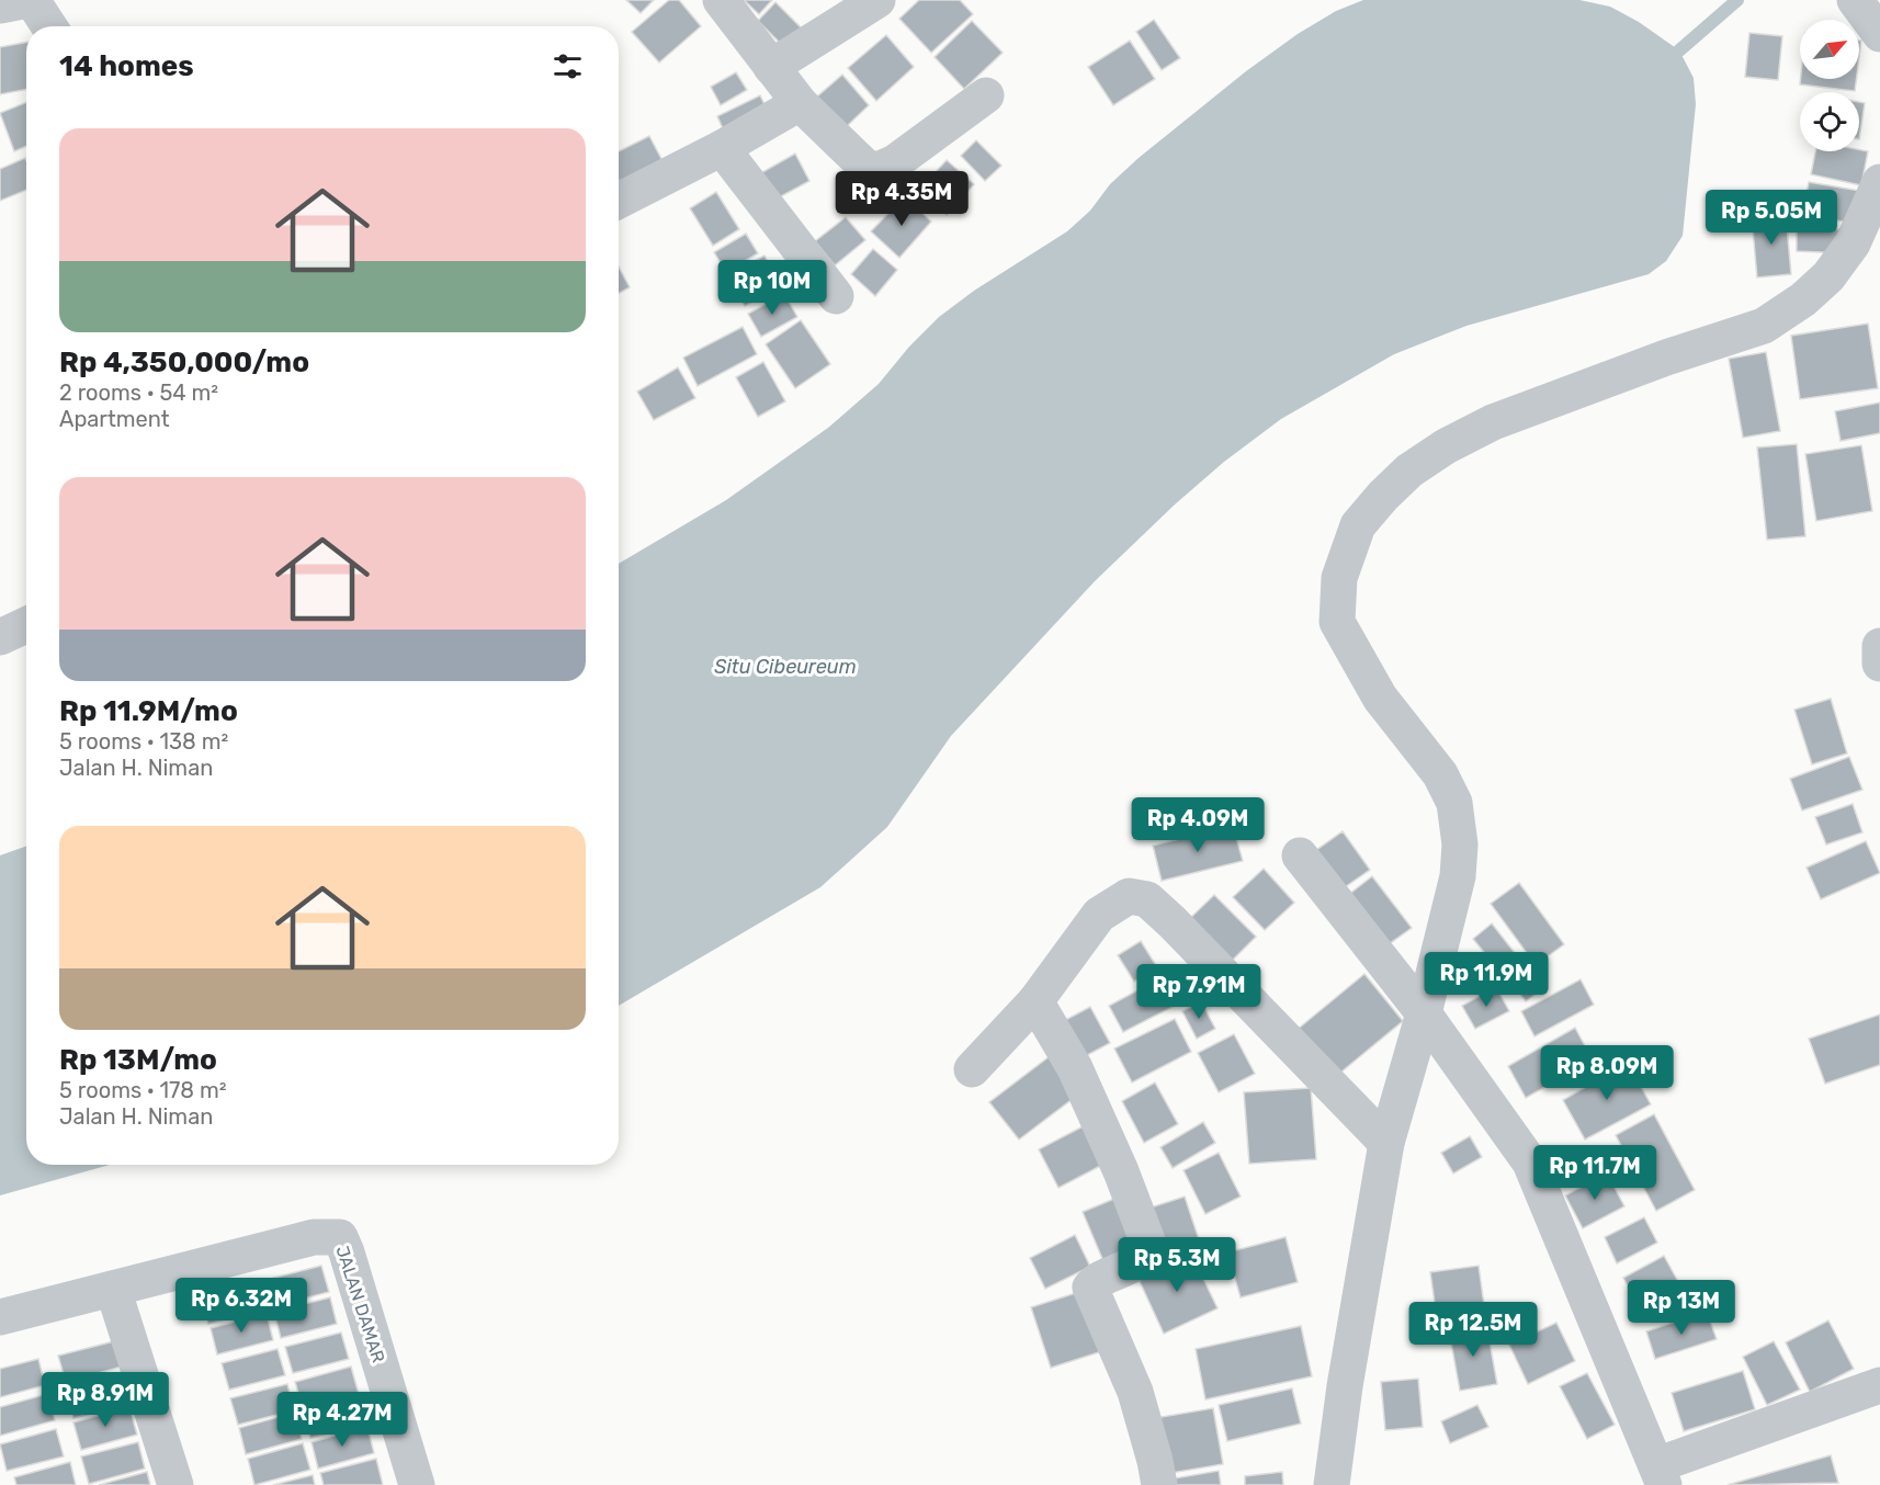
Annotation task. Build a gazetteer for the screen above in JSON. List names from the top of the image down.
{
  "streets": {
    "street": ["JALAN DAMAR"]
  },
  "water": ["Situ Cibeureum"],
  "north": "top right",
  "page": {
    "heading": "14 homes",
    "list": [
      {
        "name": "Rp 4,350,000/mo",
        "note": "2 rooms · 54 m² · Apartment"
      },
      {
        "name": "Rp 11.9M/mo",
        "note": "5 rooms · 138 m² · Jalan H. Niman"
      },
      {
        "name": "Rp 13M/mo",
        "note": "5 rooms · 178 m² · Jalan H. Niman"
      }
    ],
    "price": [
      "Rp 4.35M",
      "Rp 5.05M",
      "Rp 10M",
      "Rp 4.09M",
      "Rp 11.9M",
      "Rp 7.91M",
      "Rp 8.09M",
      "Rp 11.7M",
      "Rp 5.3M",
      "Rp 6.32M",
      "Rp 13M",
      "Rp 12.5M",
      "Rp 8.91M",
      "Rp 4.27M"
    ]
  }
}
